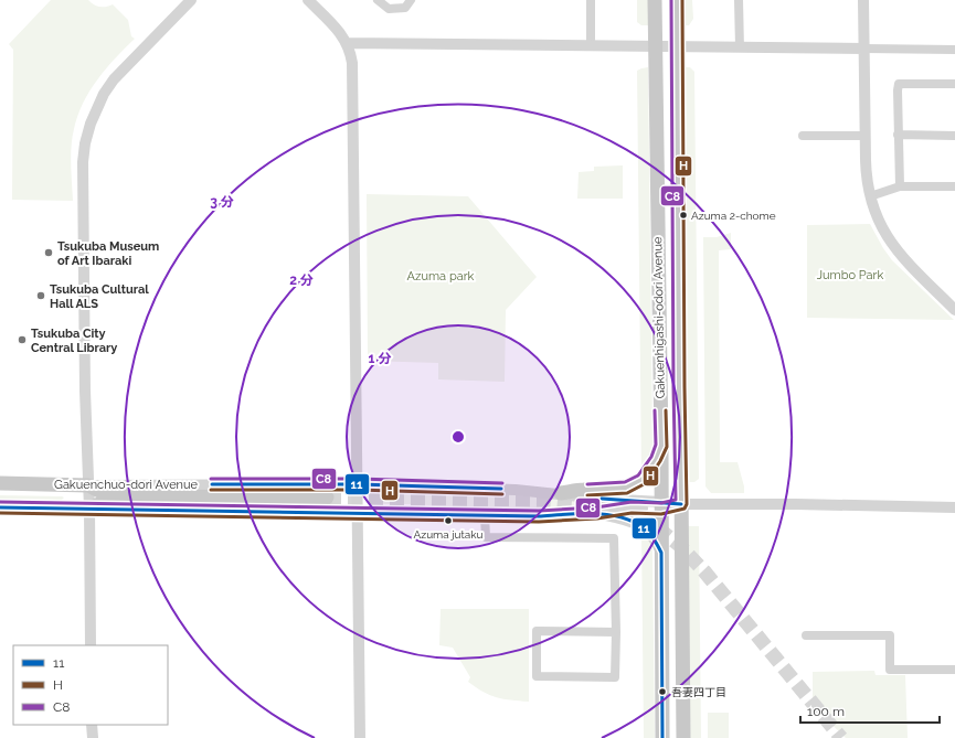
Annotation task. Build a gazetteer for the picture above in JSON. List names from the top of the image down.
{
  "streets": {
    "main road": ["Gakuenhigashi-odori Avenue", "Gakuenchuo-dori Avenue"]
  },
  "crossings": [
    ["Gakuenhigashi-odori Avenue", "Gakuenchuo-dori Avenue"]
  ],
  "parks": ["Jumbo Park", "Azuma park"],
  "places": [
    "Azuma 2-chome",
    "Tsukuba Museum of Art Ibaraki",
    "Tsukuba Cultural Hall ALS",
    "Tsukuba City Central Library",
    "Azuma jutaku",
    "吾妻四丁目"
  ],
  "lines": ["transit line H", "transit line C8", "transit line 11"],
  "legend": ["11", "H", "C8"],
  "scale_bar": "100 m",
  "rings": ["3 分", "2 分", "1 分"]
}
